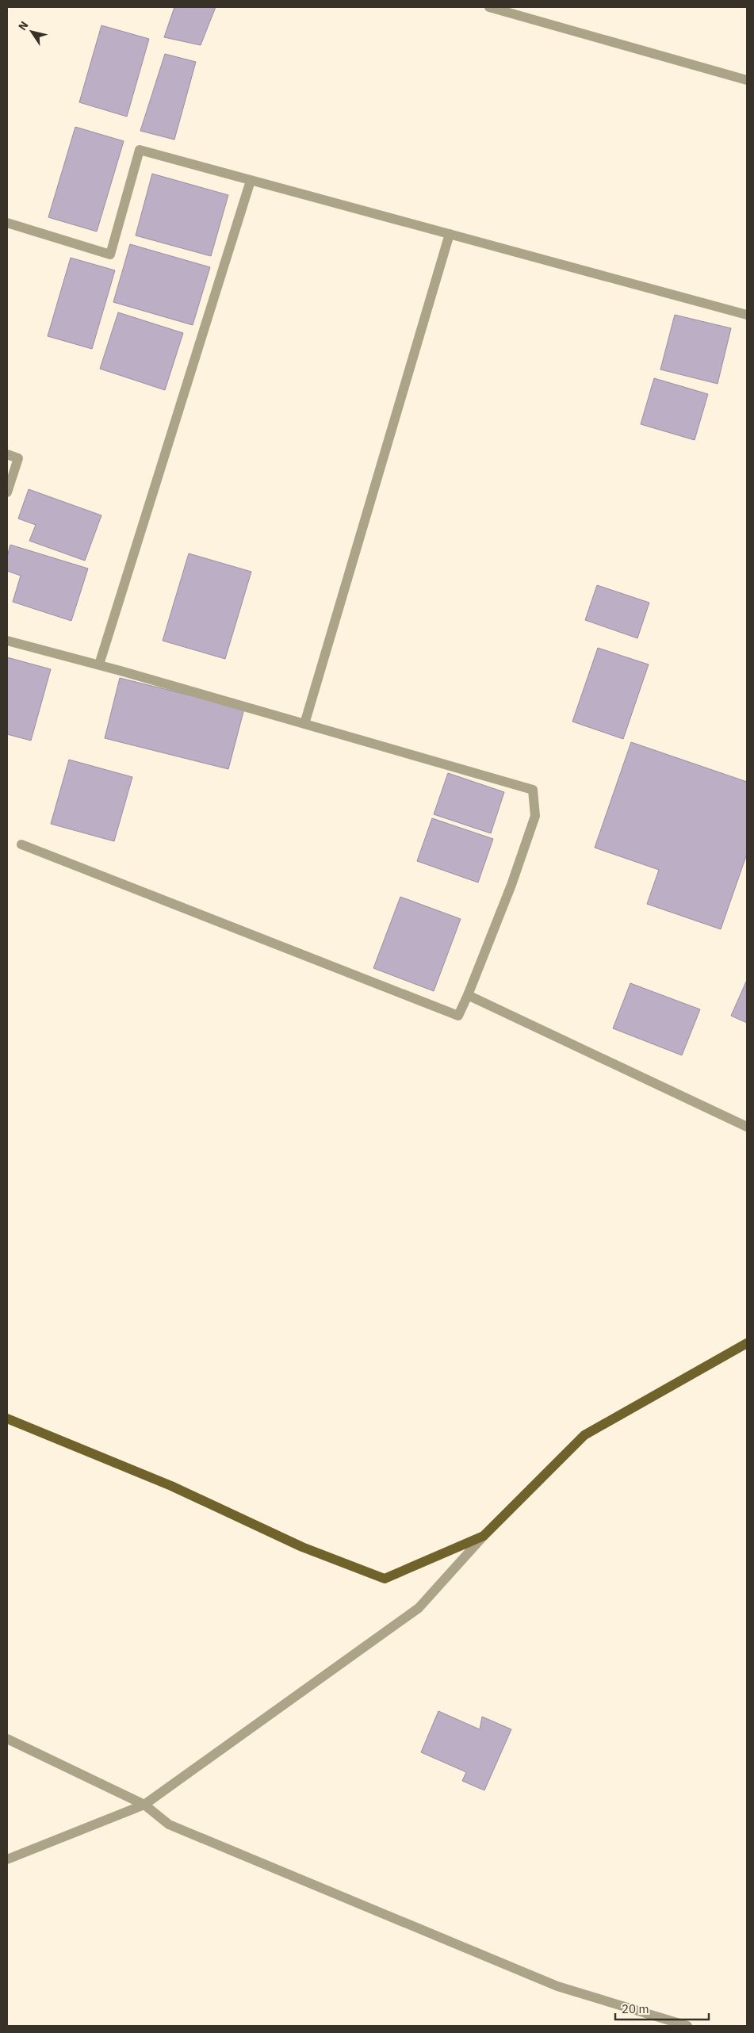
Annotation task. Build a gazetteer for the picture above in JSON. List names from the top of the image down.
{
  "scale_bar": "20 m",
  "north": "top left"
}
